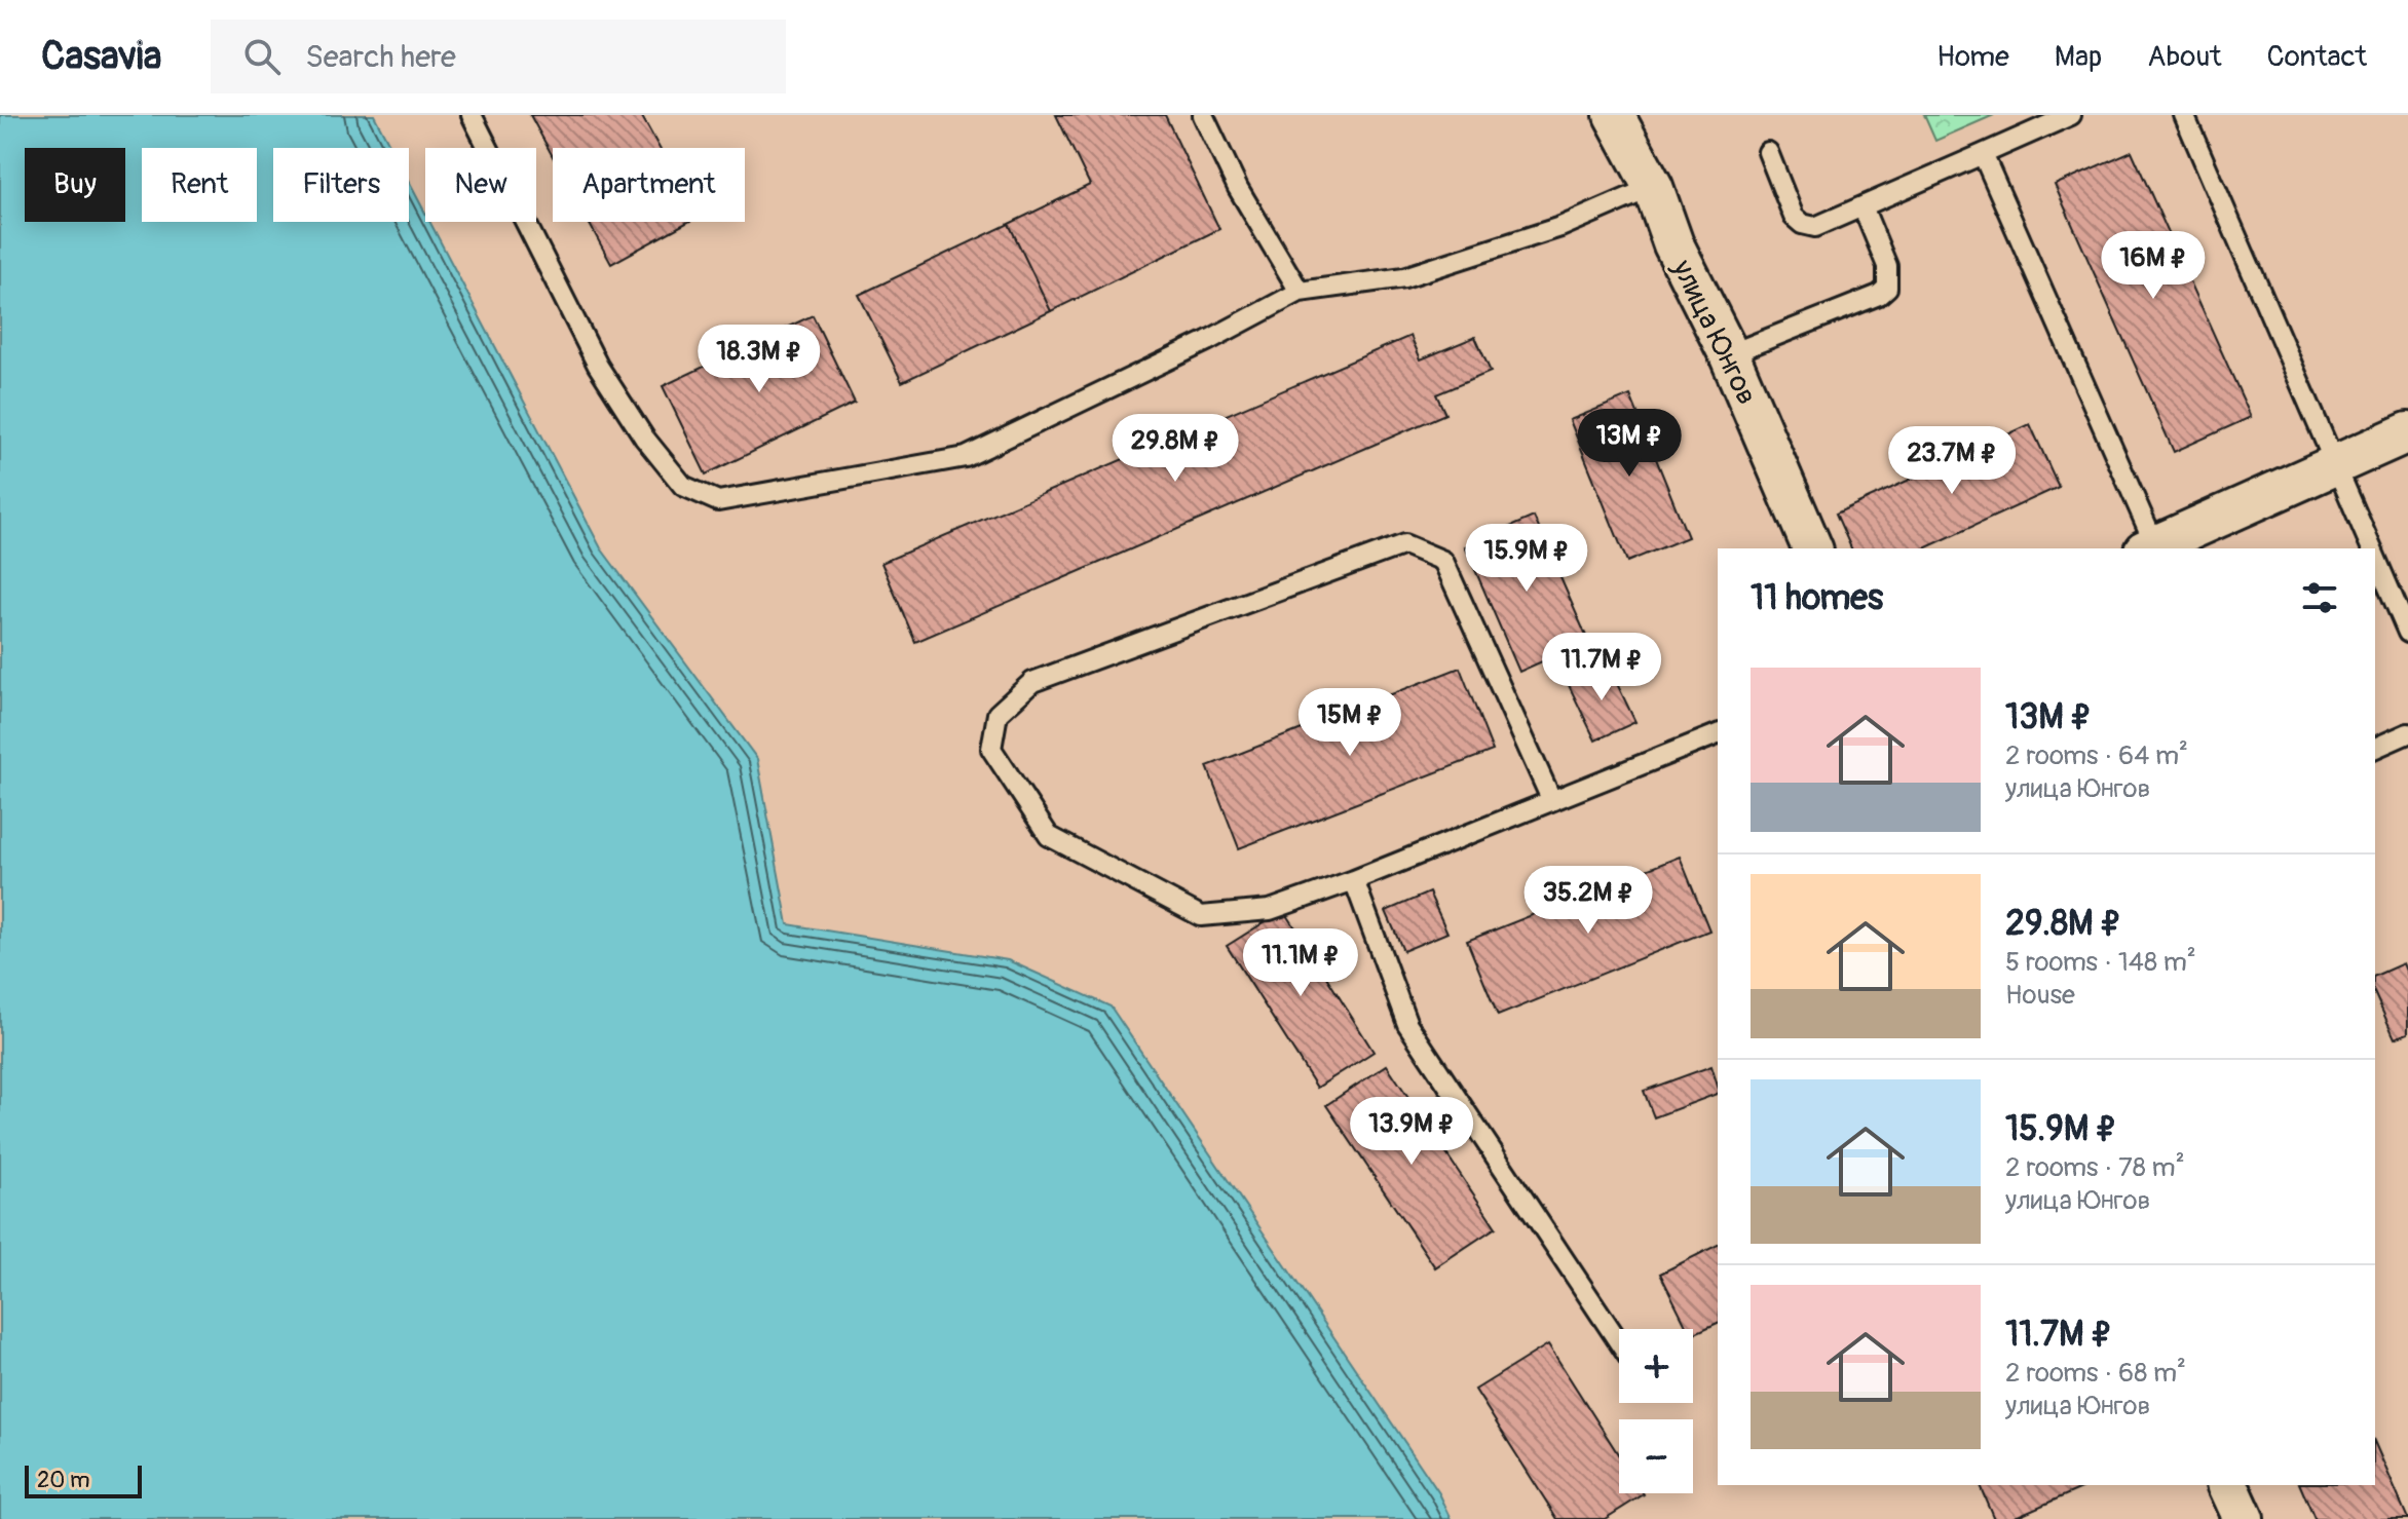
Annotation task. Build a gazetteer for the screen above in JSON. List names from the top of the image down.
{
  "streets": {
    "street": ["улица Юнгов"]
  },
  "scale_bar": "20 m",
  "page": {
    "header": "Casavia",
    "search": "Search here",
    "nav": [
      "Home",
      "Map",
      "About",
      "Contact"
    ],
    "chip": [
      "Buy",
      "Rent",
      "Filters",
      "New",
      "Apartment"
    ],
    "price": [
      "16M ₽",
      "18.3M ₽",
      "13M ₽",
      "29.8M ₽",
      "23.7M ₽",
      "15.9M ₽",
      "11.7M ₽",
      "15M ₽",
      "35.2M ₽",
      "11.1M ₽",
      "13.9M ₽"
    ],
    "heading": "11 homes",
    "list": [
      {
        "name": "13M ₽",
        "note": "2 rooms · 64 m² · улица Юнгов"
      },
      {
        "name": "29.8M ₽",
        "note": "5 rooms · 148 m² · House"
      },
      {
        "name": "15.9M ₽",
        "note": "2 rooms · 78 m² · улица Юнгов"
      },
      {
        "name": "11.7M ₽",
        "note": "2 rooms · 68 m² · улица Юнгов"
      }
    ],
    "map_buttons": ["+", "−"],
    "scale": "20 m"
  }
}
